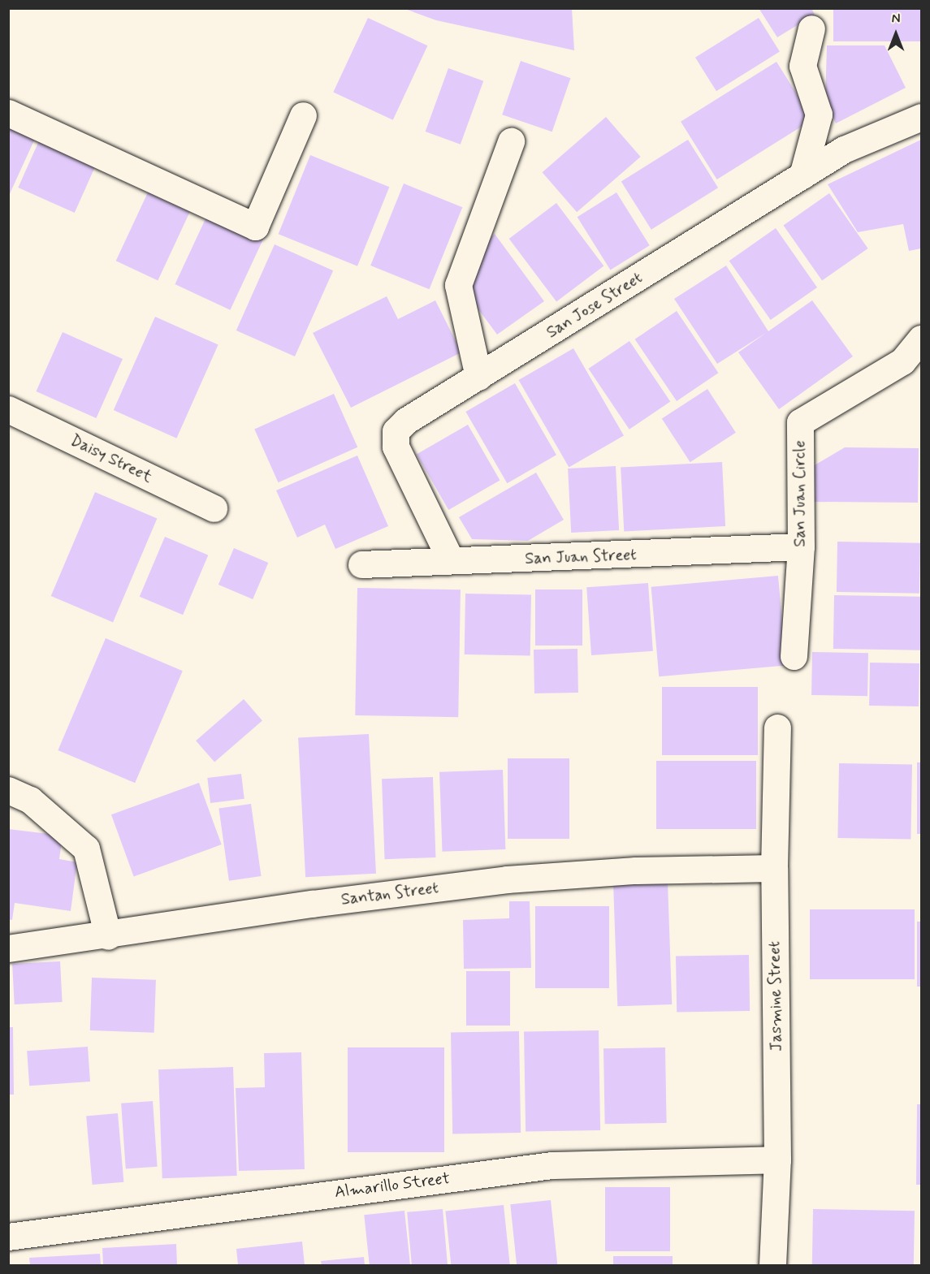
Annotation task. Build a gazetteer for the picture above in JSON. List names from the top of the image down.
{
  "streets": {
    "street": [
      "San Jose Street",
      "Daisy Street",
      "San Juan Circle",
      "San Juan Street",
      "Santan Street",
      "Jasmine Street",
      "Almarillo Street"
    ]
  },
  "crossings": [
    ["San Jose Street", "San Juan Street"],
    ["San Juan Circle", "San Juan Street"],
    ["Santan Street", "Jasmine Street"],
    ["Jasmine Street", "Almarillo Street"]
  ],
  "north": "top"
}
